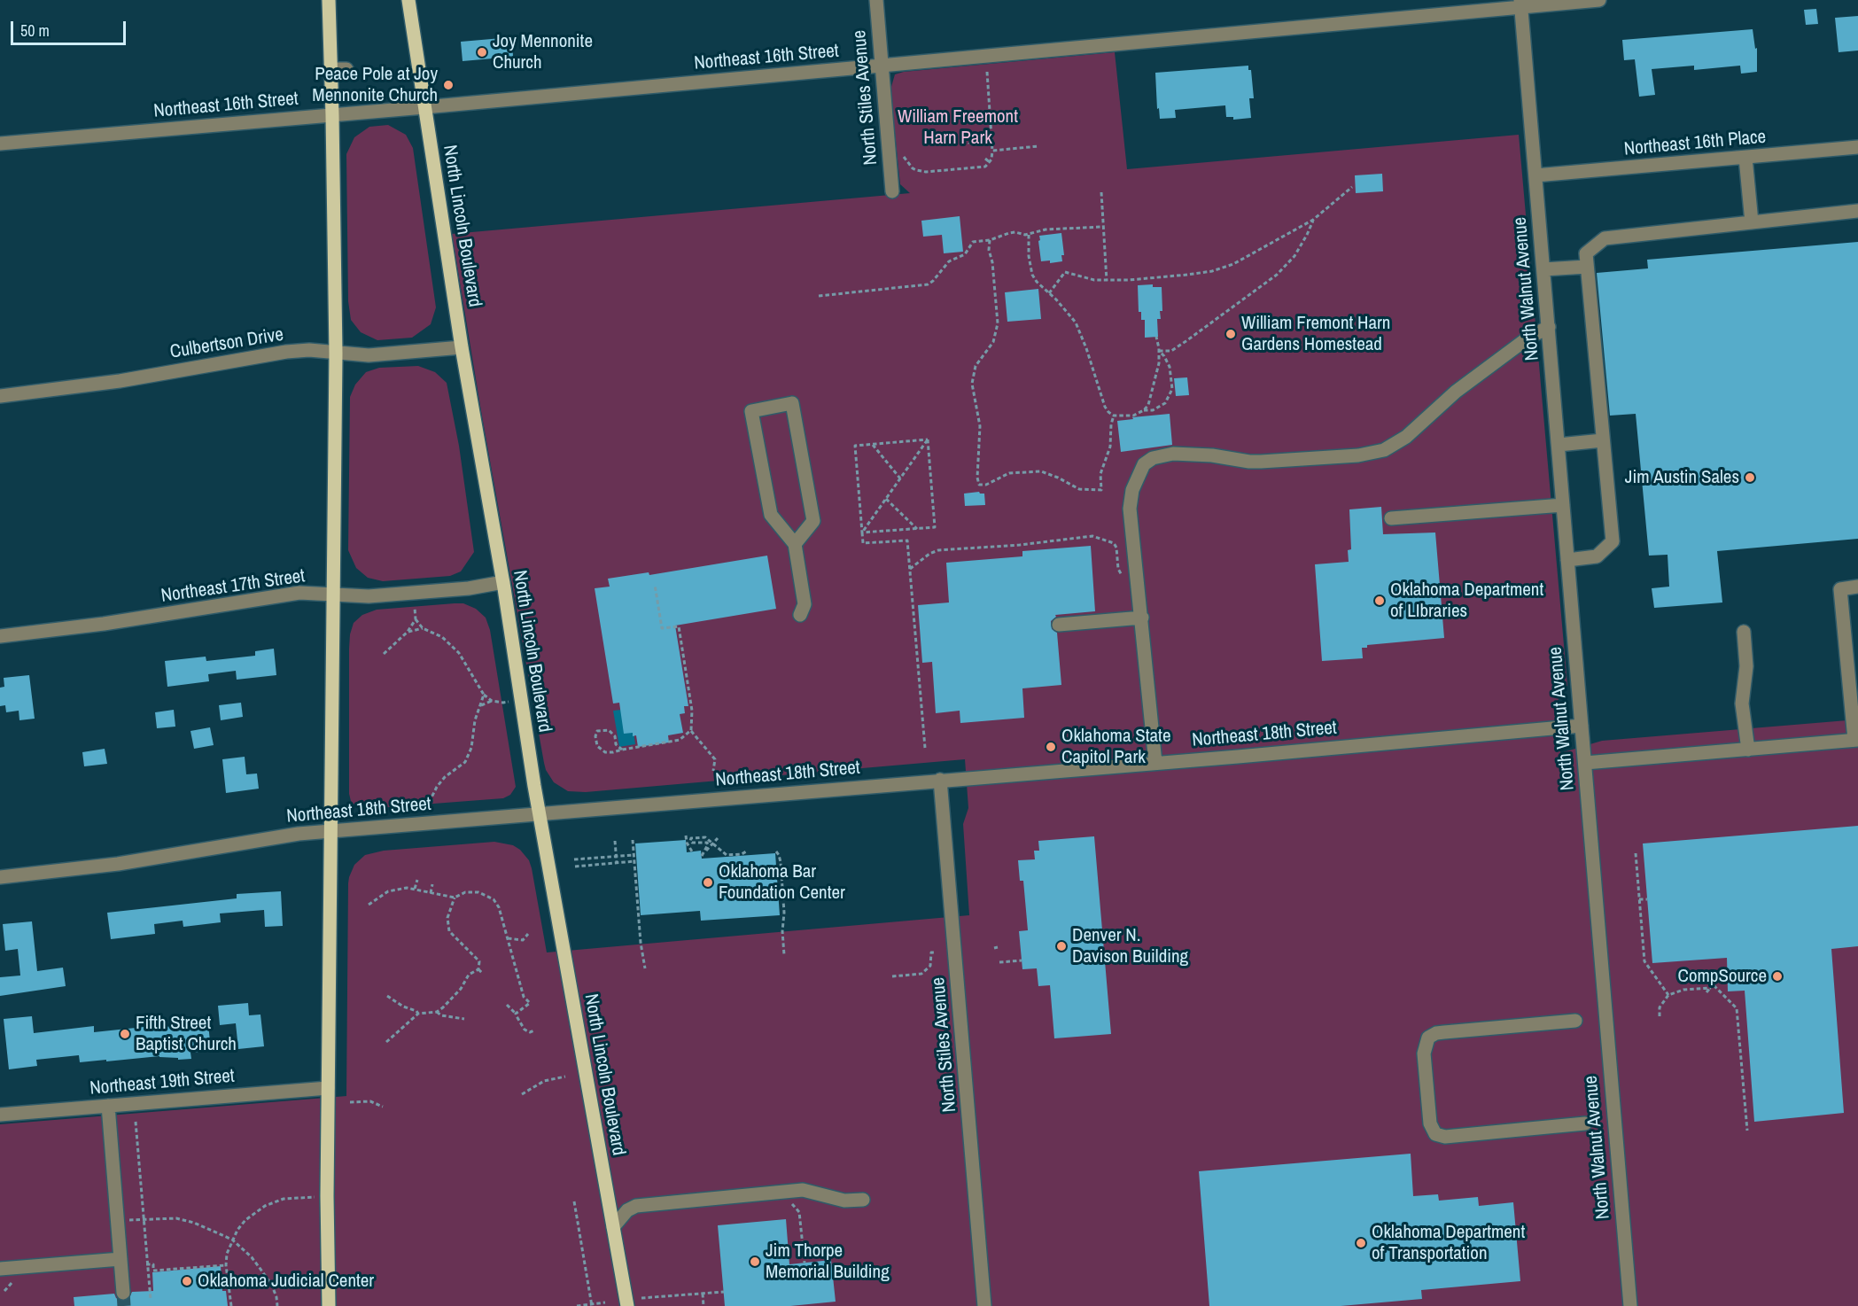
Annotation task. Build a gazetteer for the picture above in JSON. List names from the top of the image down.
{
  "streets": {
    "main road": ["North Lincoln Boulevard"],
    "street": [
      "Northeast 16th Street",
      "North Stiles Avenue",
      "Northeast 16th Place",
      "North Walnut Avenue",
      "Culbertson Drive",
      "Northeast 17th Street",
      "Northeast 18th Street",
      "Northeast 19th Street"
    ]
  },
  "crossings": [
    ["Northeast 16th Street", "North Stiles Avenue"],
    ["Northeast 16th Street", "North Lincoln Boulevard"],
    ["Northeast 16th Street", "North Walnut Avenue"],
    ["North Stiles Avenue", "Northeast 18th Street"],
    ["Northeast 16th Place", "North Walnut Avenue"],
    ["North Lincoln Boulevard", "Culbertson Drive"],
    ["North Lincoln Boulevard", "Northeast 17th Street"],
    ["North Lincoln Boulevard", "Northeast 18th Street"],
    ["North Walnut Avenue", "Northeast 18th Street"]
  ],
  "parks": ["William Freemont Harn Park"],
  "places": [
    "Joy Mennonite Church",
    "Peace Pole at Joy Mennonite Church",
    "William Fremont Harn Gardens Homestead",
    "Jim Austin Sales",
    "Oklahoma Department of LIbraries",
    "Oklahoma State Capitol Park",
    "Oklahoma Bar Foundation Center",
    "Denver N. Davison Building",
    "CompSource",
    "Fifth Street Baptist Church",
    "Oklahoma Department of Transportation",
    "Jim Thorpe Memorial Building",
    "Oklahoma Judicial Center"
  ],
  "scale_bar": "50 m"
}
